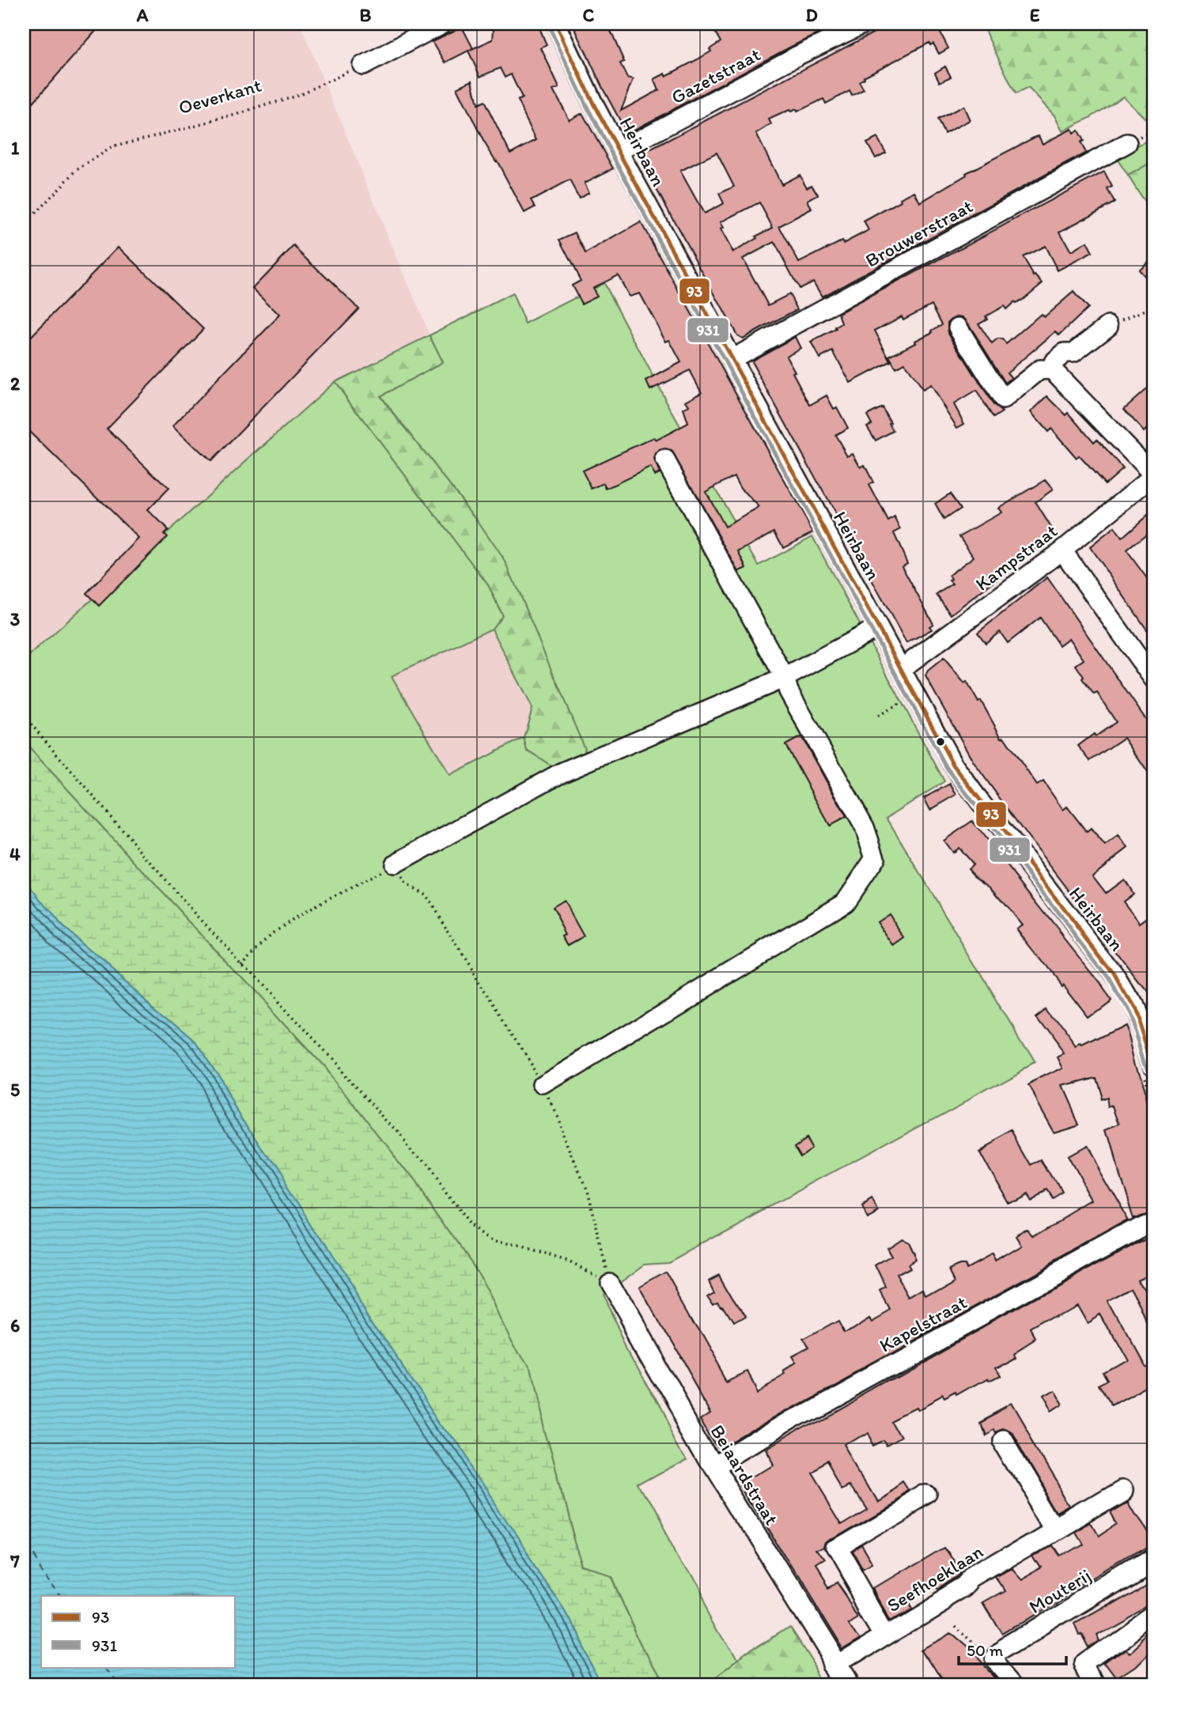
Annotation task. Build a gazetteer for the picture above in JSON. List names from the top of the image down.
{
  "streets": {
    "street": [
      "Gazetstraat",
      "Heirbaan",
      "Brouwerstraat",
      "Kampstraat",
      "Kapelstraat",
      "Beiaardstraat",
      "Seefhoeklaan",
      "Mouterij"
    ],
    "path": ["Oeverkant"]
  },
  "crossings": [
    ["Gazetstraat", "Heirbaan"],
    ["Heirbaan", "Brouwerstraat"],
    ["Heirbaan", "Kampstraat"],
    ["Kapelstraat", "Beiaardstraat"],
    ["Beiaardstraat", "Seefhoeklaan"]
  ],
  "lines": ["transit line 93", "transit line 931"],
  "legend": ["93", "931"],
  "scale_bar": "50 m",
  "grid": {
    "columns": [
      "A",
      "B",
      "C",
      "D",
      "E"
    ],
    "rows": [
      "1",
      "2",
      "3",
      "4",
      "5",
      "6",
      "7"
    ]
  }
}
